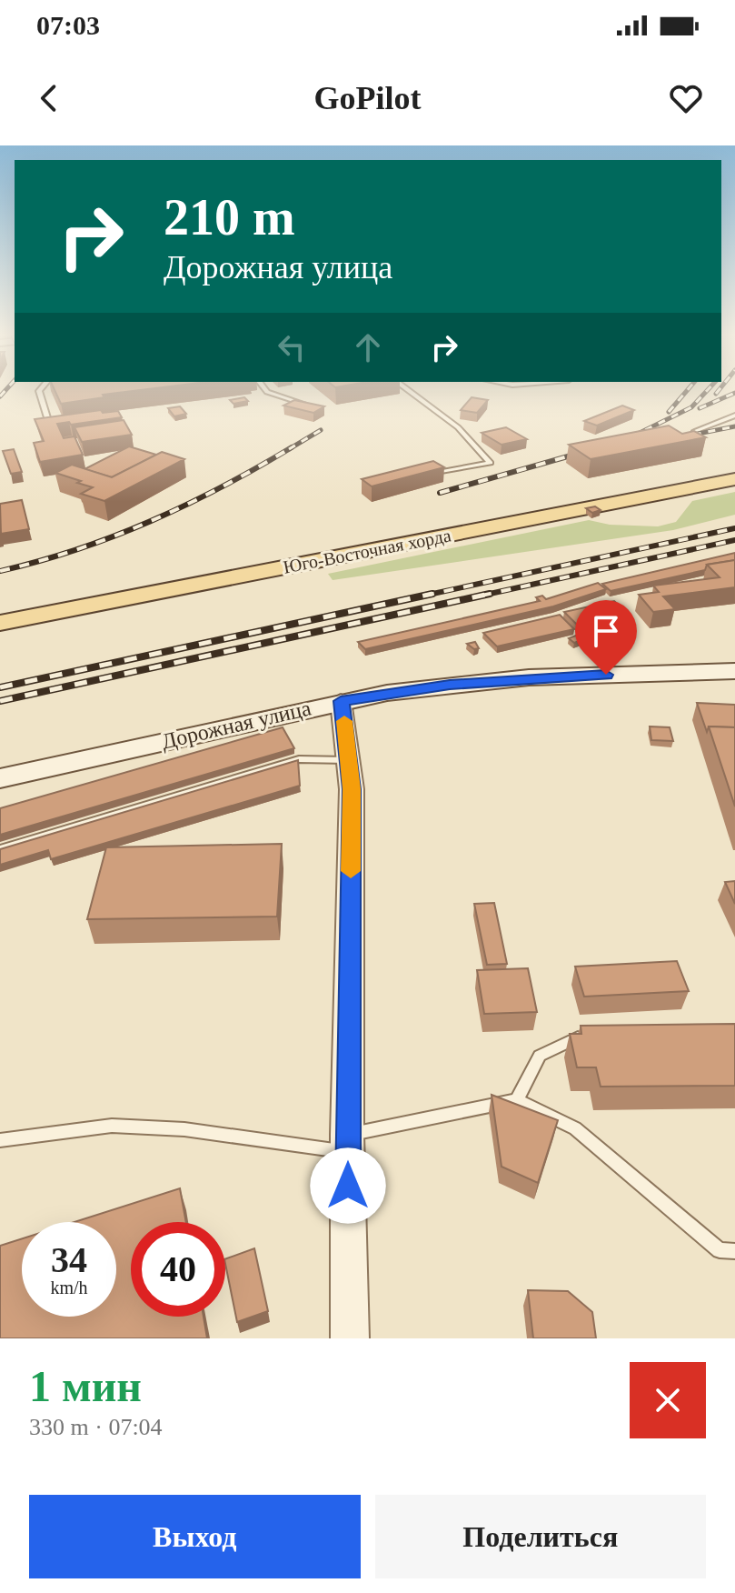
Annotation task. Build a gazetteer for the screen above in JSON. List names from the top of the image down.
{
  "streets": {
    "main road": ["Юго-Восточная хорда", "Дорожная улица"]
  },
  "page": {
    "status": "07:03",
    "header": "GoPilot",
    "turn": ["210 m", "Дорожная улица"],
    "speed": "34 km/h",
    "limit": "40",
    "heading": ["1 мин", "330 m · 07:04"],
    "buttons": ["Выход", "Поделиться"]
  }
}
